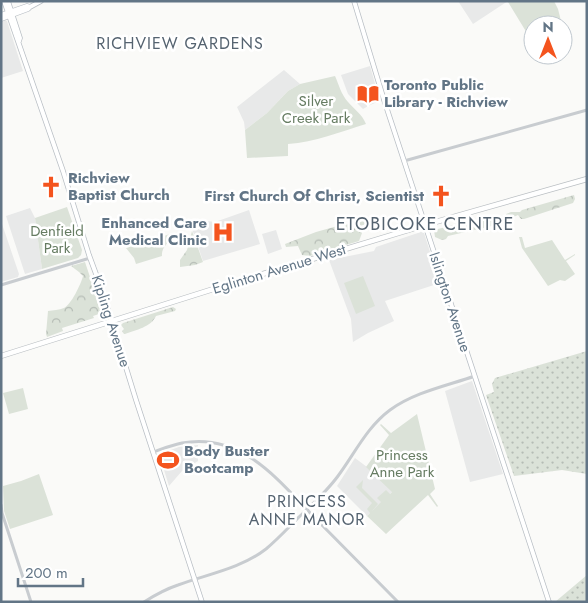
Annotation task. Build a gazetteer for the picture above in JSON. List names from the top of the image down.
{
  "streets": {
    "main road": ["Eglinton Avenue West", "Islington Avenue", "Kipling Avenue"]
  },
  "crossings": [
    ["Eglinton Avenue West", "Islington Avenue"],
    ["Eglinton Avenue West", "Kipling Avenue"]
  ],
  "districts": ["RICHVIEW GARDENS", "ETOBICOKE CENTRE", "PRINCESS ANNE MANOR"],
  "parks": ["Silver Creek Park", "Denfield Park", "Princess Anne Park"],
  "places": {
    "library": ["Toronto Public Library - Richview"],
    "church": ["Richview Baptist Church", "First Church Of Christ, Scientist"],
    "hospital": ["Enhanced Care Medical Clinic"],
    "sports": ["Body Buster Bootcamp"]
  },
  "scale_bar": "200 m",
  "north": "top"
}
